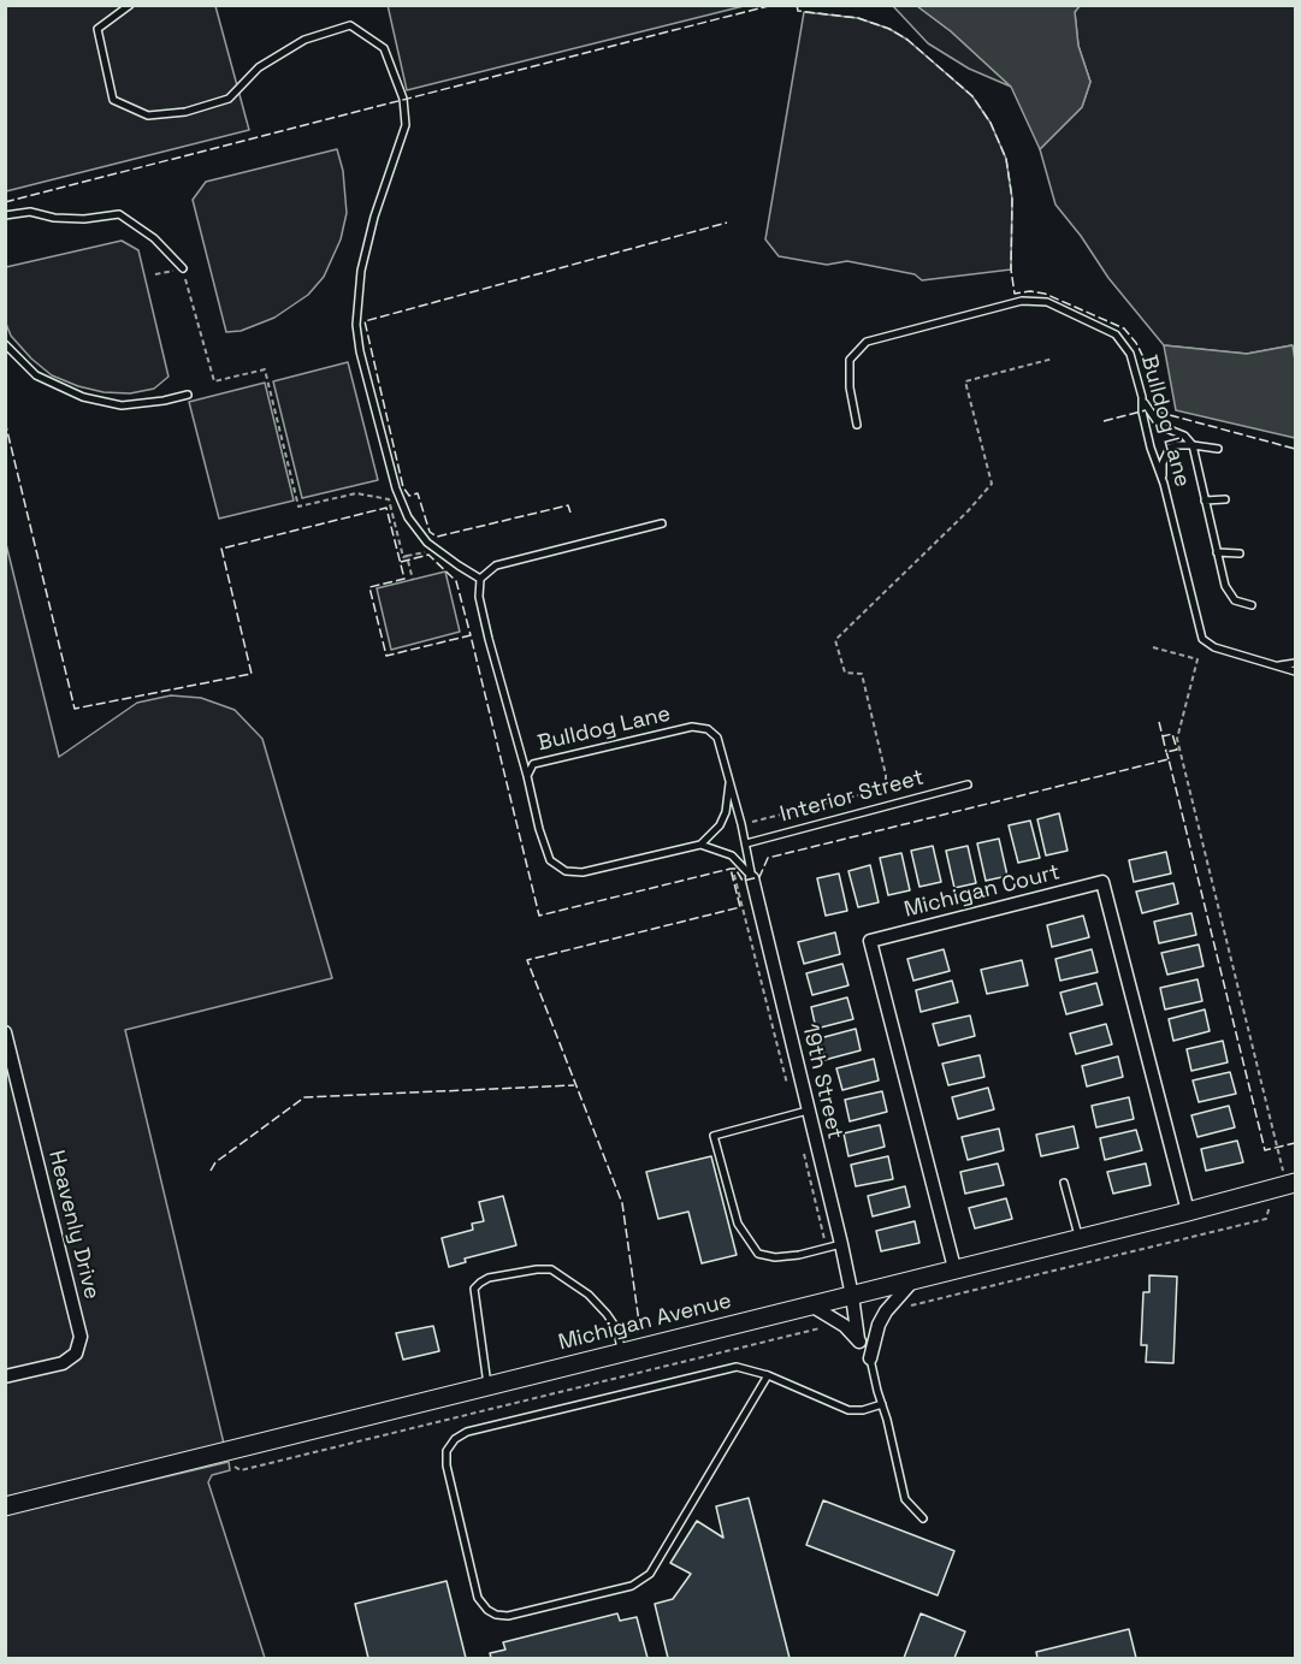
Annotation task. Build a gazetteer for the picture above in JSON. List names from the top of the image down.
{
  "streets": {
    "street": [
      "Michigan Court",
      "19th Street",
      "Heavenly Drive",
      "Michigan Avenue"
    ],
    "lane": ["Bulldog Lane", "Interior Street"]
  },
  "crossings": [
    ["Bulldog Lane", "Interior Street"],
    ["Bulldog Lane", "19th Street"],
    ["Michigan Court", "Michigan Avenue"],
    ["19th Street", "Michigan Avenue"]
  ]
}
